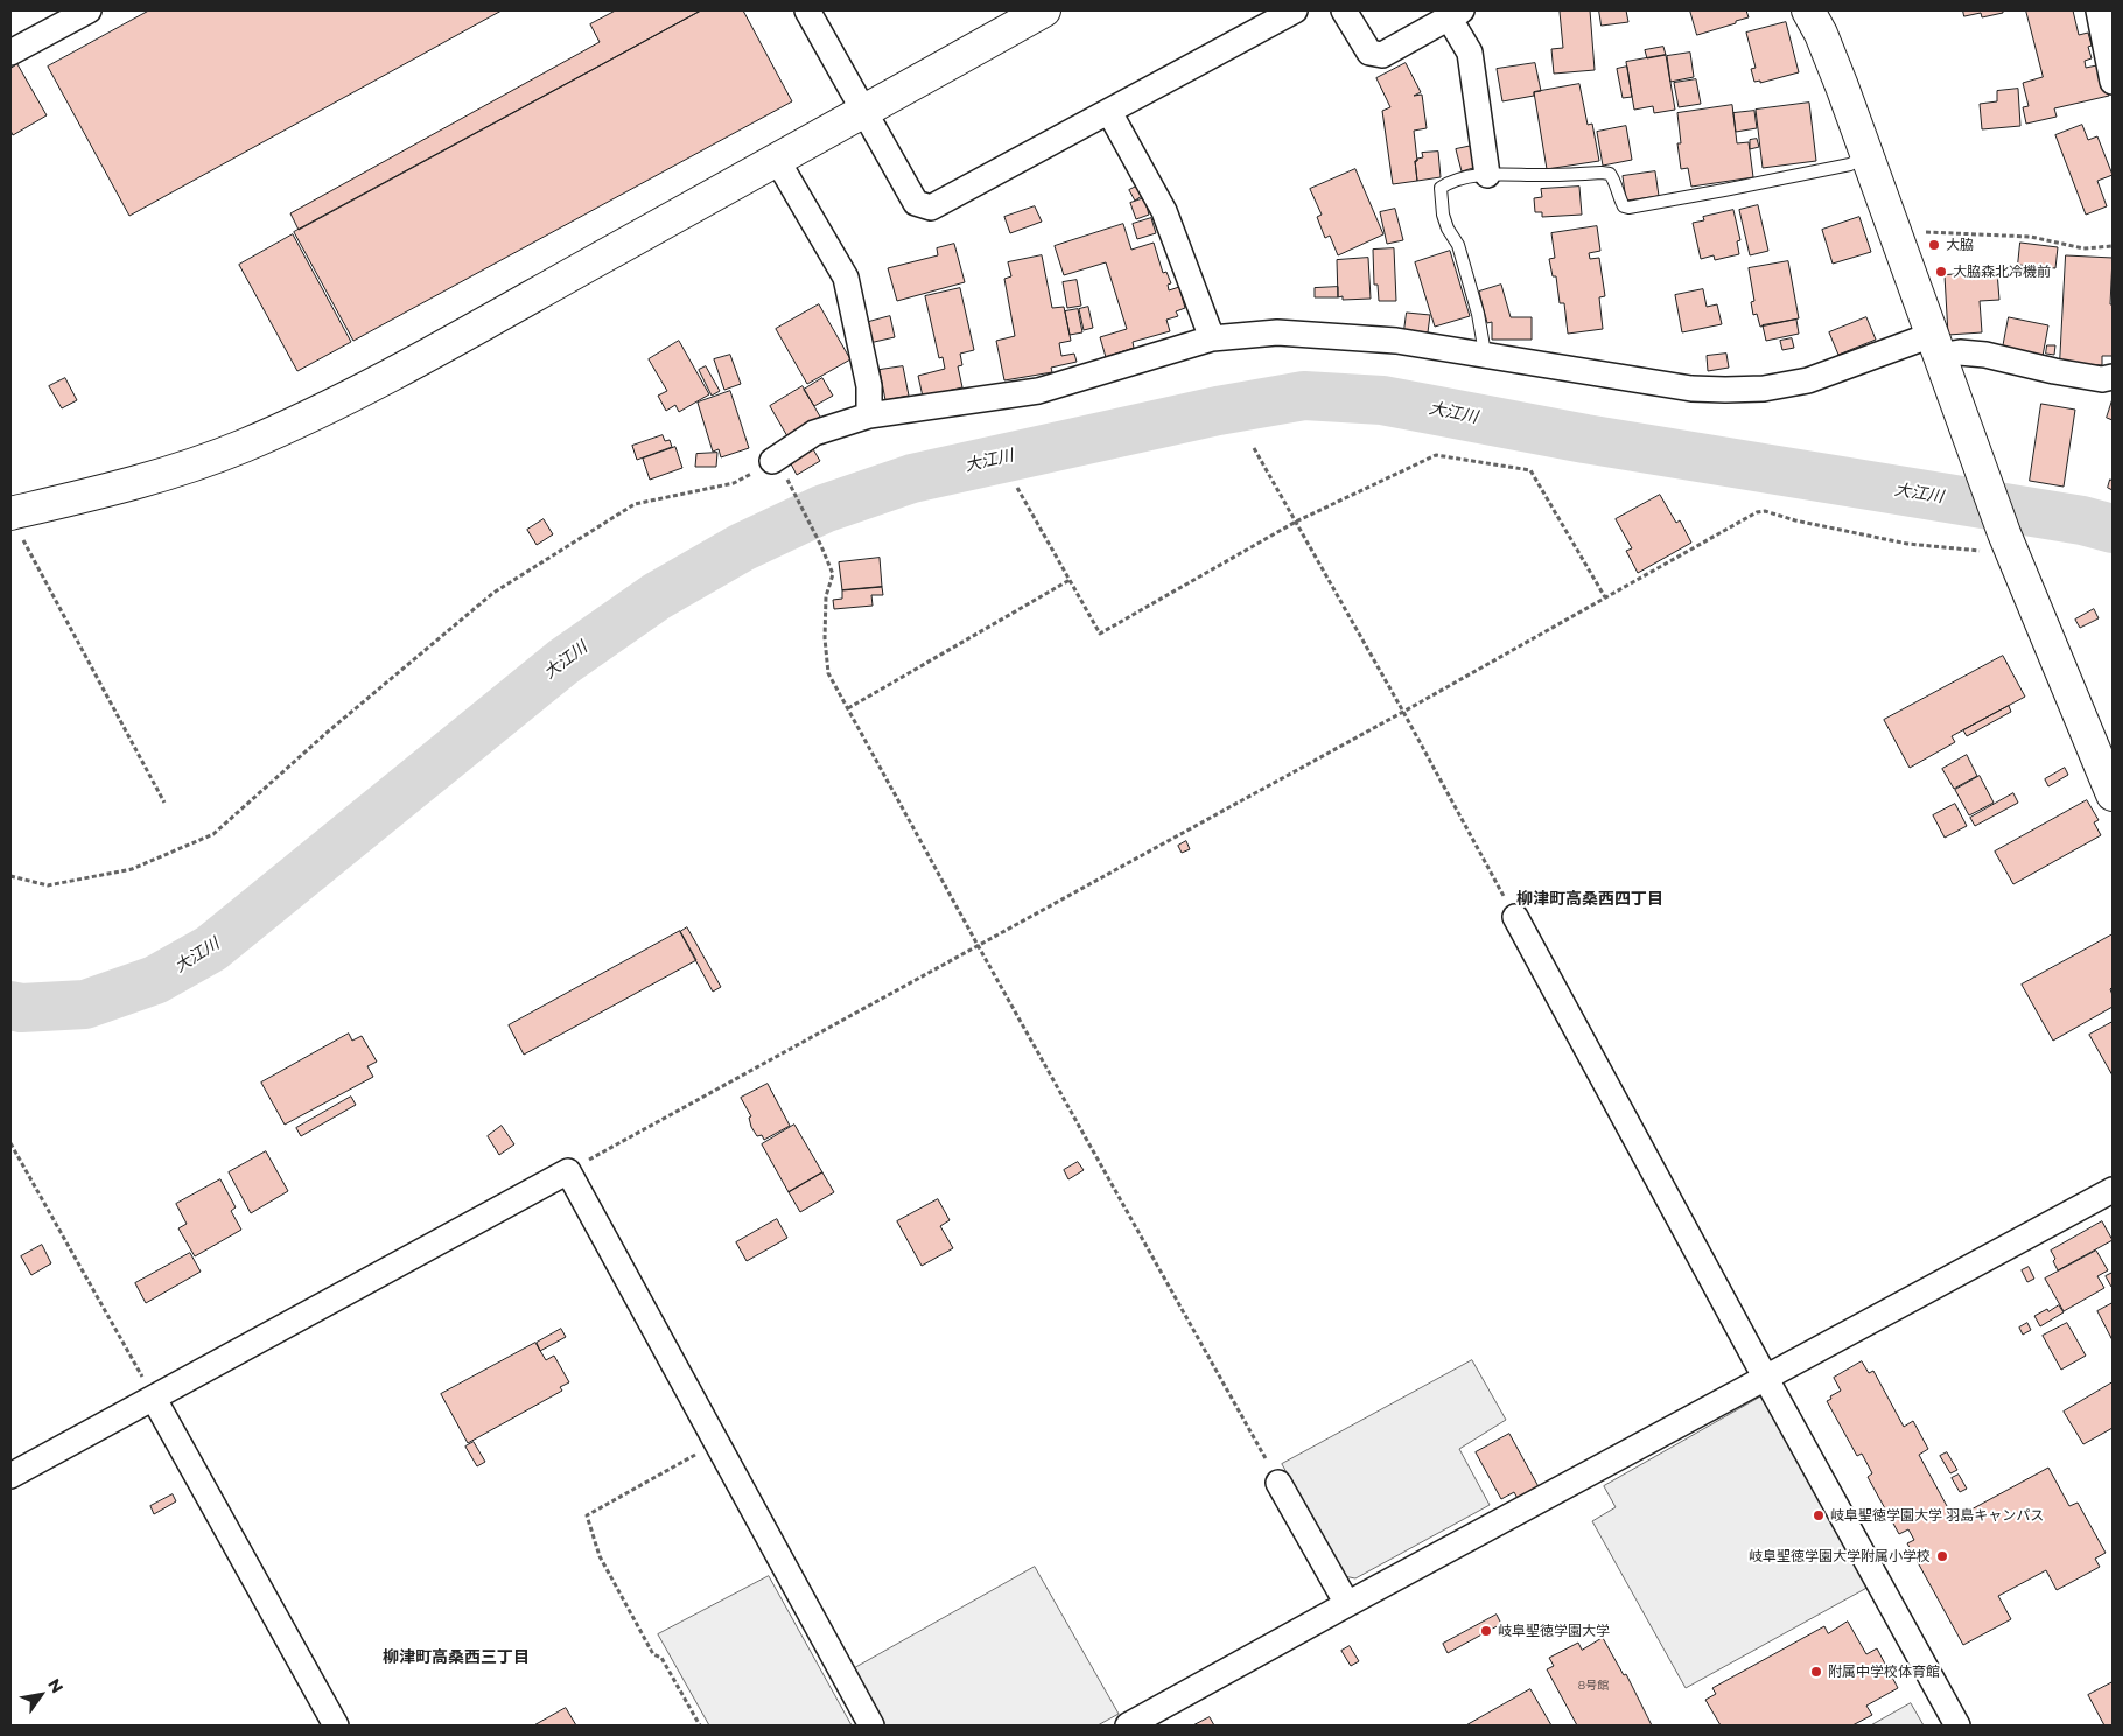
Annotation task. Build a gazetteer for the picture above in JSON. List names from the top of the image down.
{
  "districts": ["柳津町高桑西四丁目", "柳津町高桑西三丁目"],
  "water": ["大江川"],
  "places": [
    "大脇",
    "大脇森北冷機前",
    "岐阜聖徳学園大学 羽島キャンパス",
    "岐阜聖徳学園大学附属小学校",
    "岐阜聖徳学園大学",
    "附属中学校体育館"
  ],
  "house_numbers": ["8号館"],
  "north": "top right"
}
